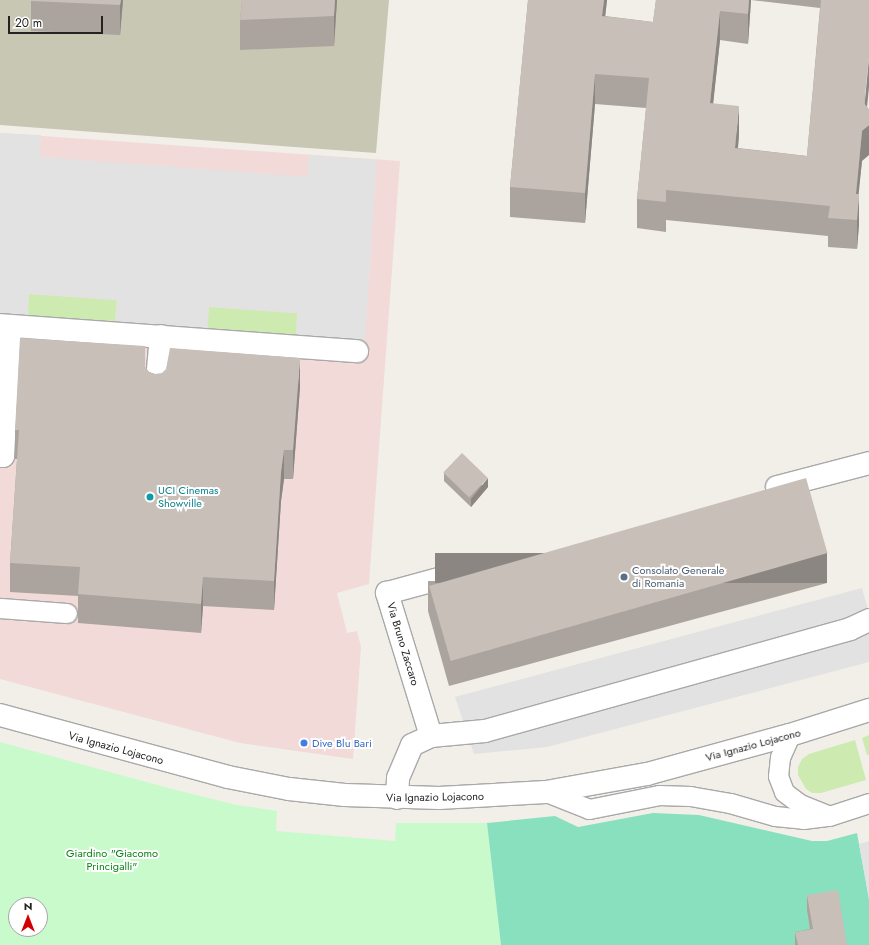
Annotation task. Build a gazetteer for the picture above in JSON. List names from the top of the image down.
{
  "streets": {
    "street": ["Via Bruno Zaccaro", "Via Ignazio Lojacono"]
  },
  "parks": ["Giardino \"Giacomo Princigalli\""],
  "places": ["UCI Cinemas Showville", "Consolato Generale di Romania", "Dive Blu Bari"],
  "scale_bar": "20 m",
  "north": "top"
}
